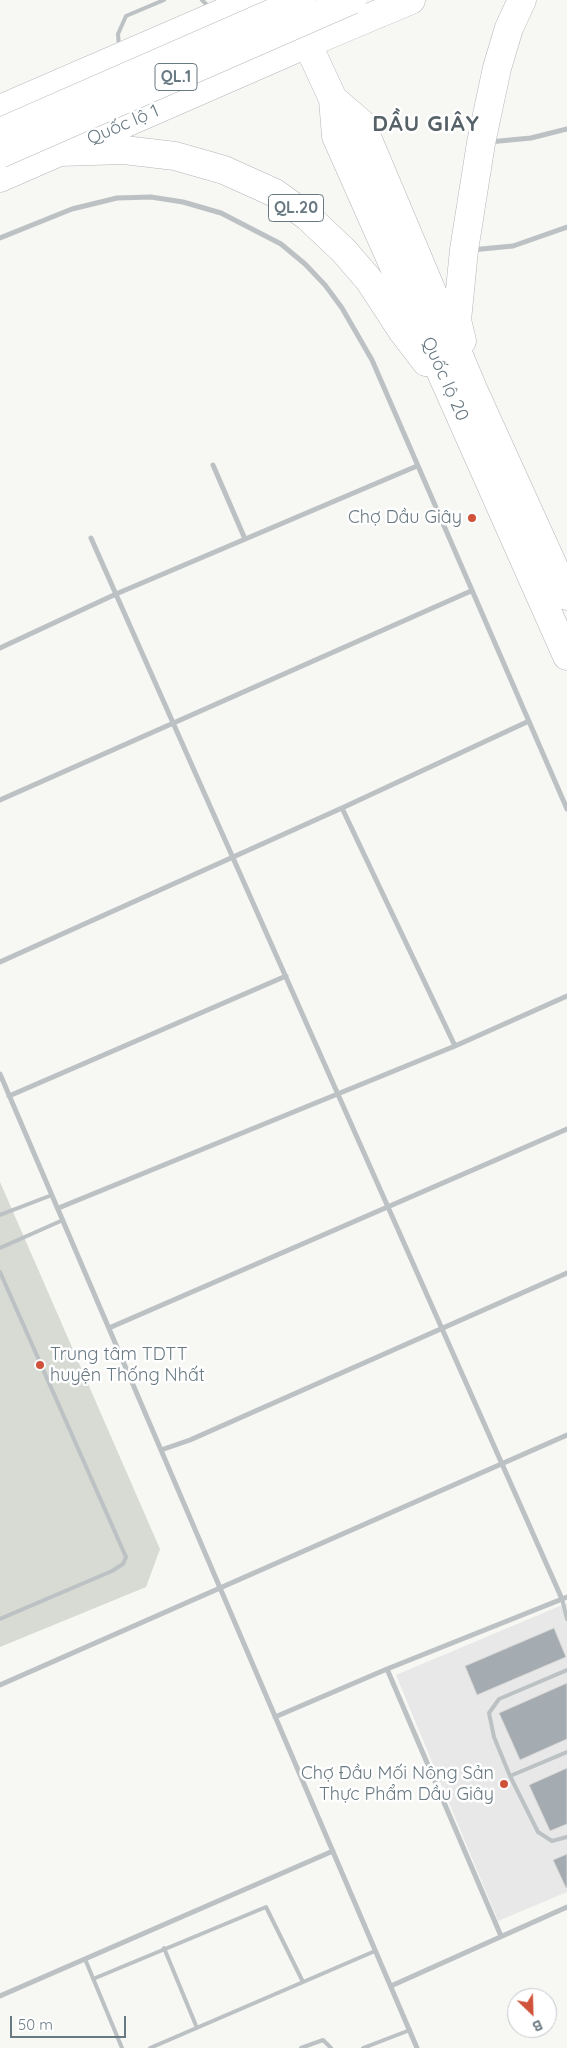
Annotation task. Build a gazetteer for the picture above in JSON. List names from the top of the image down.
{
  "streets": {
    "highway": [
      "QL.1",
      "Quốc lộ 1",
      "QL.20",
      "Quốc lộ 20"
    ]
  },
  "crossings": [
    ["Quốc lộ 1", "QL.20"],
    ["Quốc lộ 1", "Quốc lộ 20"],
    ["QL.20", "Quốc lộ 20"]
  ],
  "districts": ["DẦU GIÂY"],
  "places": ["Chợ Dầu Giây", "Trung tâm TDTT huyện Thống Nhất", "Chợ Đầu Mối Nông Sản Thực Phẩm Dầu Giây"],
  "scale_bar": "50 m",
  "north": "bottom right"
}
